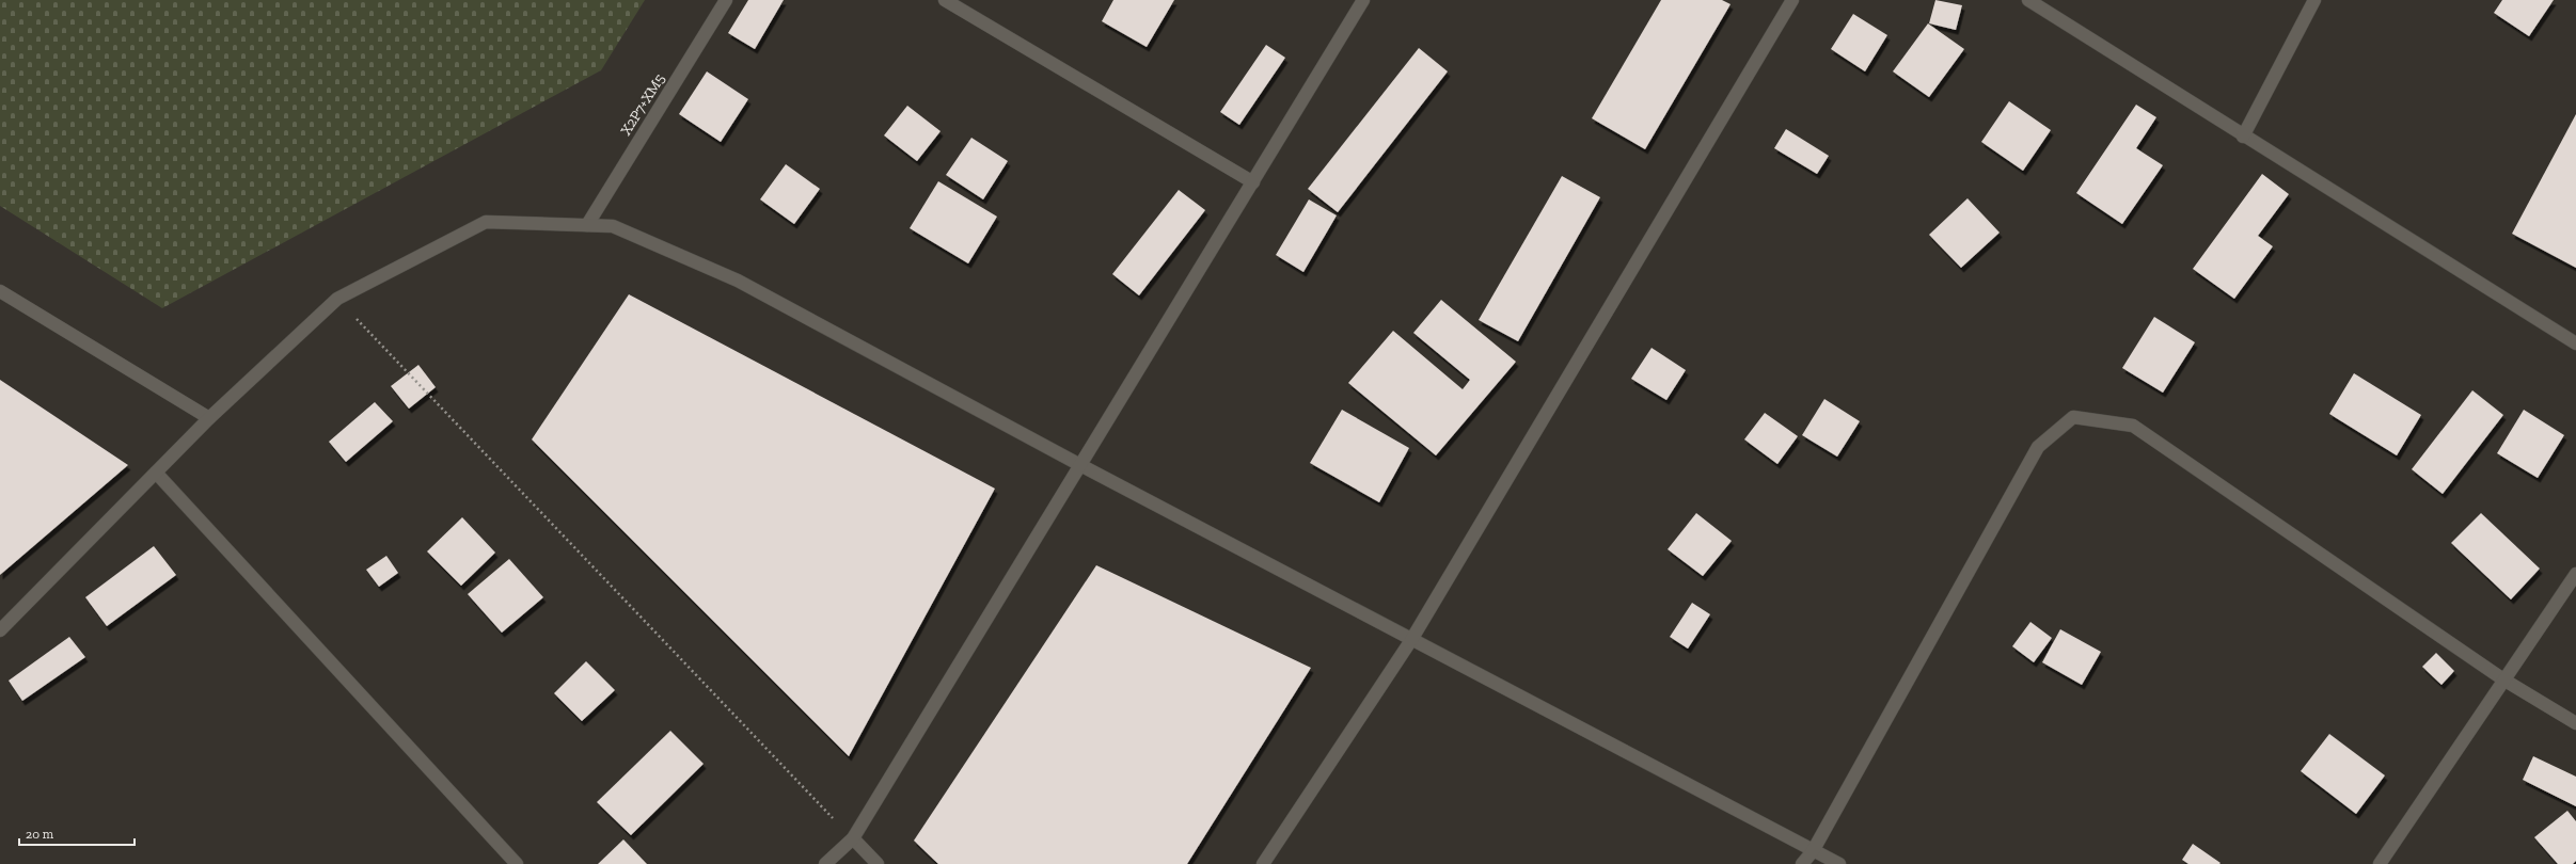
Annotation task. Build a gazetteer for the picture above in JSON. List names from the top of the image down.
{
  "streets": {
    "street": ["X2P7+XM5"]
  },
  "scale_bar": "20 m"
}
